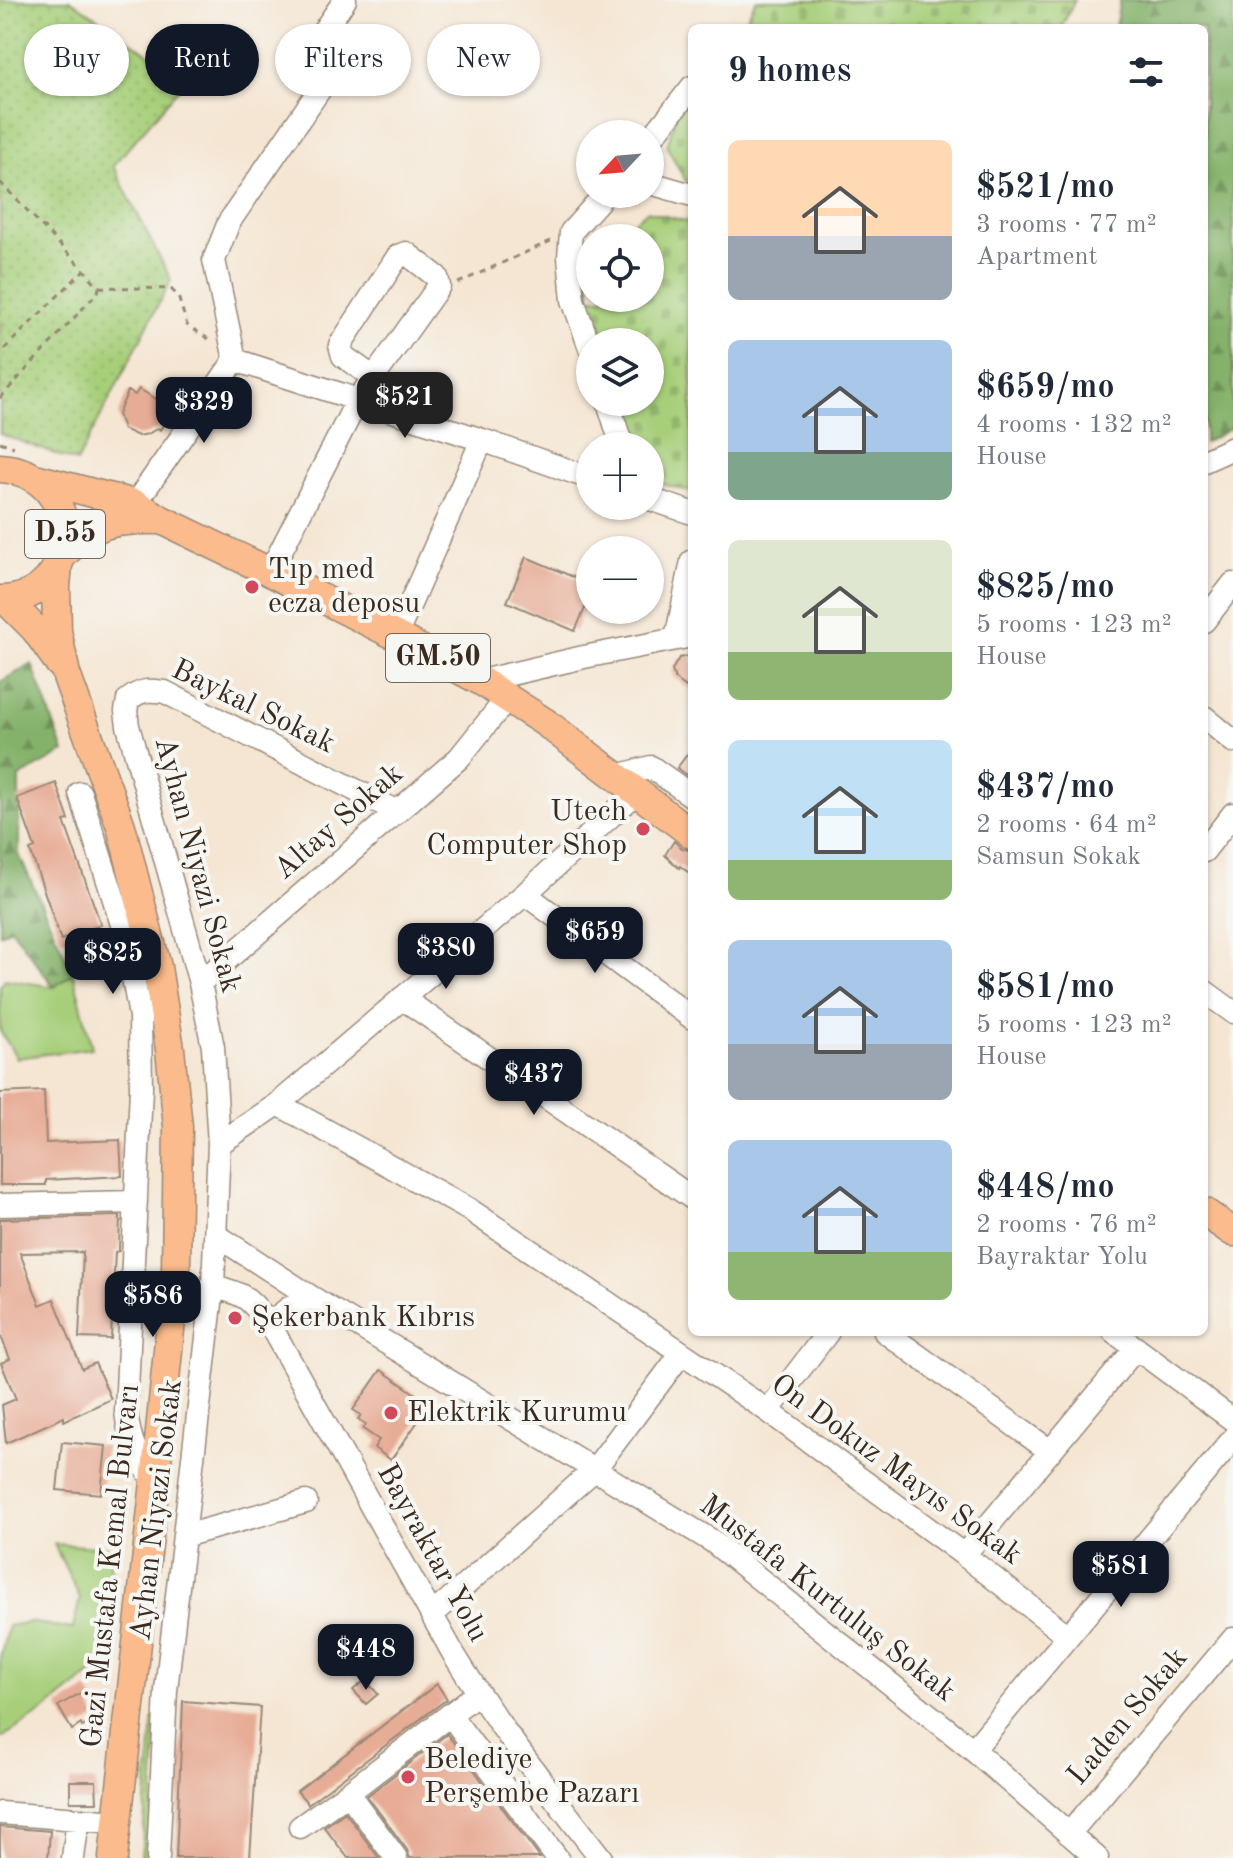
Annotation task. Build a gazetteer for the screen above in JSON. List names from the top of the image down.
{
  "streets": {
    "main road": ["D.55", "GM.50", "Gazi Mustafa Kemal Bulvarı"],
    "street": [
      "Baykal Sokak",
      "Altay Sokak",
      "Ayhan Niyazi Sokak",
      "On Dokuz Mayıs Sokak",
      "Bayraktar Yolu",
      "Mustafa Kurtuluş Sokak",
      "Laden Sokak"
    ]
  },
  "crossings": [
    ["D.55", "GM.50"],
    ["D.55", "Gazi Mustafa Kemal Bulvarı"],
    ["GM.50", "Altay Sokak"],
    ["GM.50", "Gazi Mustafa Kemal Bulvarı"],
    ["Baykal Sokak", "Altay Sokak"],
    ["Baykal Sokak", "Ayhan Niyazi Sokak"],
    ["Altay Sokak", "Ayhan Niyazi Sokak"],
    ["Ayhan Niyazi Sokak", "Bayraktar Yolu"],
    ["Ayhan Niyazi Sokak", "Mustafa Kurtuluş Sokak"],
    ["Mustafa Kurtuluş Sokak", "Laden Sokak"]
  ],
  "places": [
    "Tıp med ecza deposu",
    "Utech Computer Shop",
    "Şekerbank Kıbrıs",
    "Elektrik Kurumu",
    "Belediye Perşembe Pazarı"
  ],
  "north": "bottom left",
  "page": {
    "chip": [
      "Buy",
      "Rent",
      "Filters",
      "New"
    ],
    "heading": "9 homes",
    "map_buttons": ["+", "−"],
    "list": [
      {
        "name": "$521/mo",
        "note": "3 rooms · 77 m² · Apartment"
      },
      {
        "name": "$659/mo",
        "note": "4 rooms · 132 m² · House"
      },
      {
        "name": "$825/mo",
        "note": "5 rooms · 123 m² · House"
      },
      {
        "name": "$437/mo",
        "note": "2 rooms · 64 m² · Samsun Sokak"
      },
      {
        "name": "$581/mo",
        "note": "5 rooms · 123 m² · House"
      },
      {
        "name": "$448/mo",
        "note": "2 rooms · 76 m² · Bayraktar Yolu"
      }
    ],
    "price": [
      "$521",
      "$329",
      "$659",
      "$380",
      "$825",
      "$437",
      "$586",
      "$581",
      "$448"
    ]
  }
}
